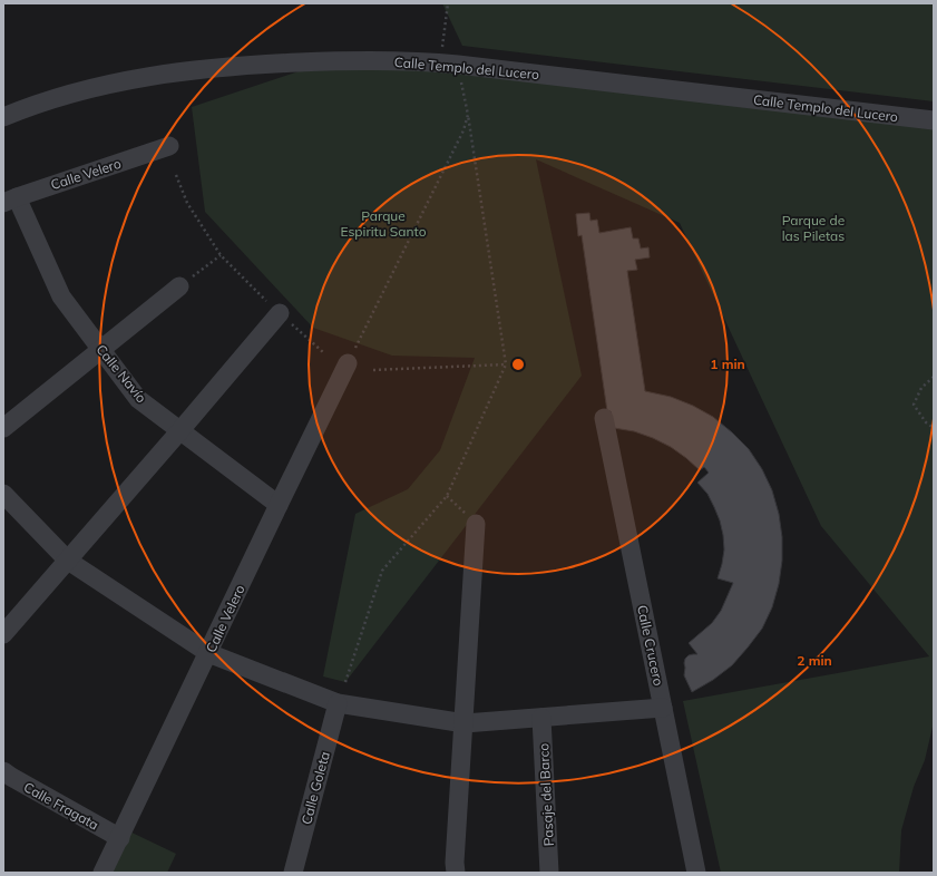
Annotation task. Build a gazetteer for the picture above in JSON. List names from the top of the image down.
{
  "streets": {
    "street": [
      "Calle Templo del Lucero",
      "Calle Velero",
      "Calle Navío",
      "Calle Crucero",
      "Calle Goleta",
      "Pasaje del Barco",
      "Calle Fragata"
    ]
  },
  "crossings": [
    ["Calle Velero", "Calle Navío"],
    ["Calle Velero", "Calle Fragata"]
  ],
  "parks": ["Parque Espiritu Santo", "Parque de las Piletas"],
  "rings": ["1 min", "2 min"]
}
